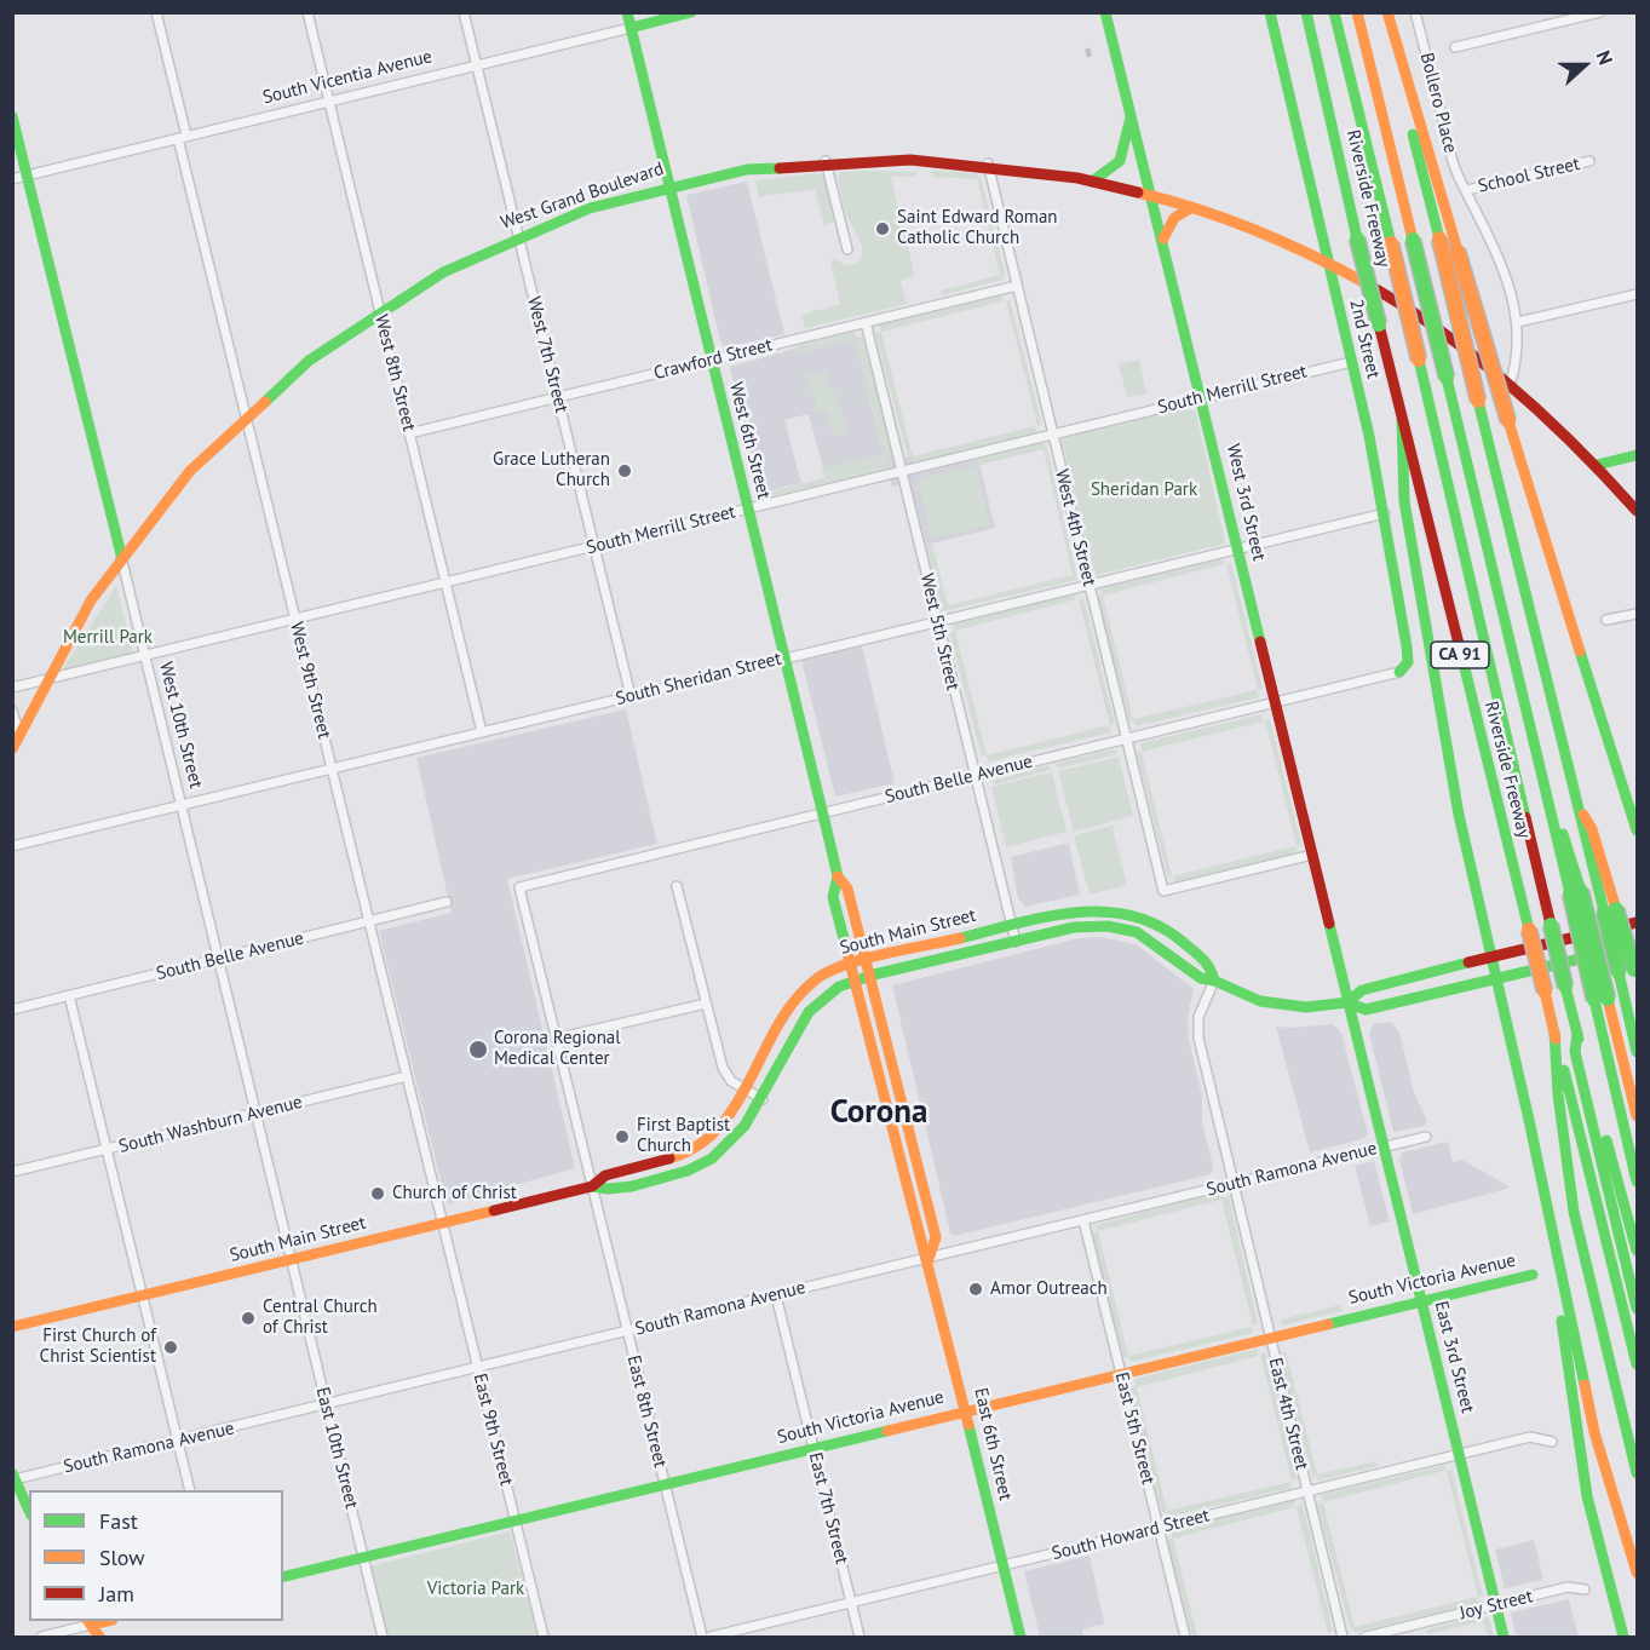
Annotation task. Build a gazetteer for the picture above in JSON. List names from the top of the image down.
{
  "streets": {
    "main road": [
      "South Vicentia Avenue",
      "West Grand Boulevard",
      "Riverside Freeway",
      "2nd Street",
      "West 6th Street",
      "West 3rd Street",
      "CA 91",
      "West 10th Street",
      "South Main Street",
      "South Victoria Avenue",
      "East 3rd Street",
      "East 6th Street"
    ],
    "street": [
      "Bollero Place",
      "School Street",
      "West 7th Street",
      "Crawford Street",
      "West 8th Street",
      "South Merrill Street",
      "West 4th Street",
      "West 5th Street",
      "South Sheridan Street",
      "West 9th Street",
      "South Belle Avenue",
      "South Washburn Avenue",
      "South Ramona Avenue",
      "East 8th Street",
      "East 4th Street",
      "East 5th Street",
      "East 9th Street",
      "East 10th Street",
      "East 7th Street",
      "South Howard Street",
      "Joy Street"
    ]
  },
  "crossings": [
    ["South Vicentia Avenue", "West 7th Street"],
    ["South Vicentia Avenue", "West 8th Street"],
    ["South Vicentia Avenue", "West 6th Street"],
    ["South Vicentia Avenue", "West 9th Street"],
    ["South Vicentia Avenue", "West 10th Street"],
    ["Bollero Place", "School Street"],
    ["Bollero Place", "West Grand Boulevard"],
    ["West Grand Boulevard", "2nd Street"],
    ["West Grand Boulevard", "West 7th Street"],
    ["West Grand Boulevard", "West 8th Street"],
    ["West Grand Boulevard", "South Merrill Street"],
    ["West Grand Boulevard", "West 6th Street"],
    ["West Grand Boulevard", "West 3rd Street"],
    ["West Grand Boulevard", "West 4th Street"],
    ["West Grand Boulevard", "West 9th Street"],
    ["West Grand Boulevard", "West 10th Street"],
    ["2nd Street", "South Merrill Street"],
    ["2nd Street", "South Sheridan Street"],
    ["2nd Street", "South Belle Avenue"],
    ["West 7th Street", "Crawford Street"],
    ["West 7th Street", "South Merrill Street"],
    ["West 7th Street", "South Sheridan Street"],
    ["Crawford Street", "West 8th Street"],
    ["Crawford Street", "West 6th Street"],
    ["Crawford Street", "West 4th Street"],
    ["Crawford Street", "West 5th Street"],
    ["West 8th Street", "South Merrill Street"],
    ["West 8th Street", "South Sheridan Street"],
    ["South Merrill Street", "West 6th Street"],
    ["South Merrill Street", "West 3rd Street"],
    ["South Merrill Street", "West 4th Street"],
    ["South Merrill Street", "West 5th Street"],
    ["South Merrill Street", "West 9th Street"],
    ["South Merrill Street", "West 10th Street"],
    ["West 6th Street", "South Sheridan Street"],
    ["West 6th Street", "South Belle Avenue"],
    ["West 6th Street", "South Main Street"],
    ["West 6th Street", "East 6th Street"],
    ["West 3rd Street", "West 4th Street"],
    ["West 3rd Street", "South Sheridan Street"],
    ["West 3rd Street", "South Belle Avenue"],
    ["West 3rd Street", "South Main Street"],
    ["West 4th Street", "South Sheridan Street"],
    ["West 4th Street", "South Belle Avenue"],
    ["West 5th Street", "South Sheridan Street"],
    ["West 5th Street", "South Belle Avenue"],
    ["West 5th Street", "South Main Street"],
    ["South Sheridan Street", "West 9th Street"],
    ["South Sheridan Street", "West 10th Street"],
    ["West 9th Street", "South Belle Avenue"],
    ["West 9th Street", "South Main Street"],
    ["West 9th Street", "South Washburn Avenue"],
    ["West 9th Street", "East 9th Street"],
    ["West 10th Street", "South Belle Avenue"],
    ["West 10th Street", "South Main Street"],
    ["West 10th Street", "South Washburn Avenue"],
    ["West 10th Street", "East 10th Street"],
    ["South Main Street", "East 8th Street"],
    ["South Main Street", "East 9th Street"],
    ["South Main Street", "East 6th Street"],
    ["South Main Street", "East 10th Street"],
    ["South Ramona Avenue", "East 3rd Street"],
    ["South Ramona Avenue", "East 8th Street"],
    ["South Ramona Avenue", "East 4th Street"],
    ["South Ramona Avenue", "East 5th Street"],
    ["South Ramona Avenue", "East 9th Street"],
    ["South Ramona Avenue", "East 6th Street"],
    ["South Ramona Avenue", "East 10th Street"],
    ["South Ramona Avenue", "East 7th Street"],
    ["South Victoria Avenue", "East 3rd Street"],
    ["South Victoria Avenue", "East 8th Street"],
    ["South Victoria Avenue", "East 4th Street"],
    ["South Victoria Avenue", "East 5th Street"],
    ["South Victoria Avenue", "East 9th Street"],
    ["South Victoria Avenue", "East 6th Street"],
    ["South Victoria Avenue", "East 10th Street"],
    ["South Victoria Avenue", "East 7th Street"],
    ["East 3rd Street", "South Howard Street"],
    ["East 3rd Street", "Joy Street"],
    ["East 4th Street", "South Howard Street"],
    ["East 5th Street", "South Howard Street"],
    ["East 6th Street", "South Howard Street"],
    ["East 7th Street", "South Howard Street"]
  ],
  "districts": ["Corona"],
  "parks": ["Sheridan Park", "Merrill Park", "Victoria Park"],
  "places": [
    "Saint Edward Roman Catholic Church",
    "Grace Lutheran Church",
    "Corona Regional Medical Center",
    "First Baptist Church",
    "Church of Christ",
    "Amor Outreach",
    "Central Church of Christ",
    "First Church of Christ Scientist"
  ],
  "legend": ["Fast", "Slow", "Jam"],
  "north": "right"
}
